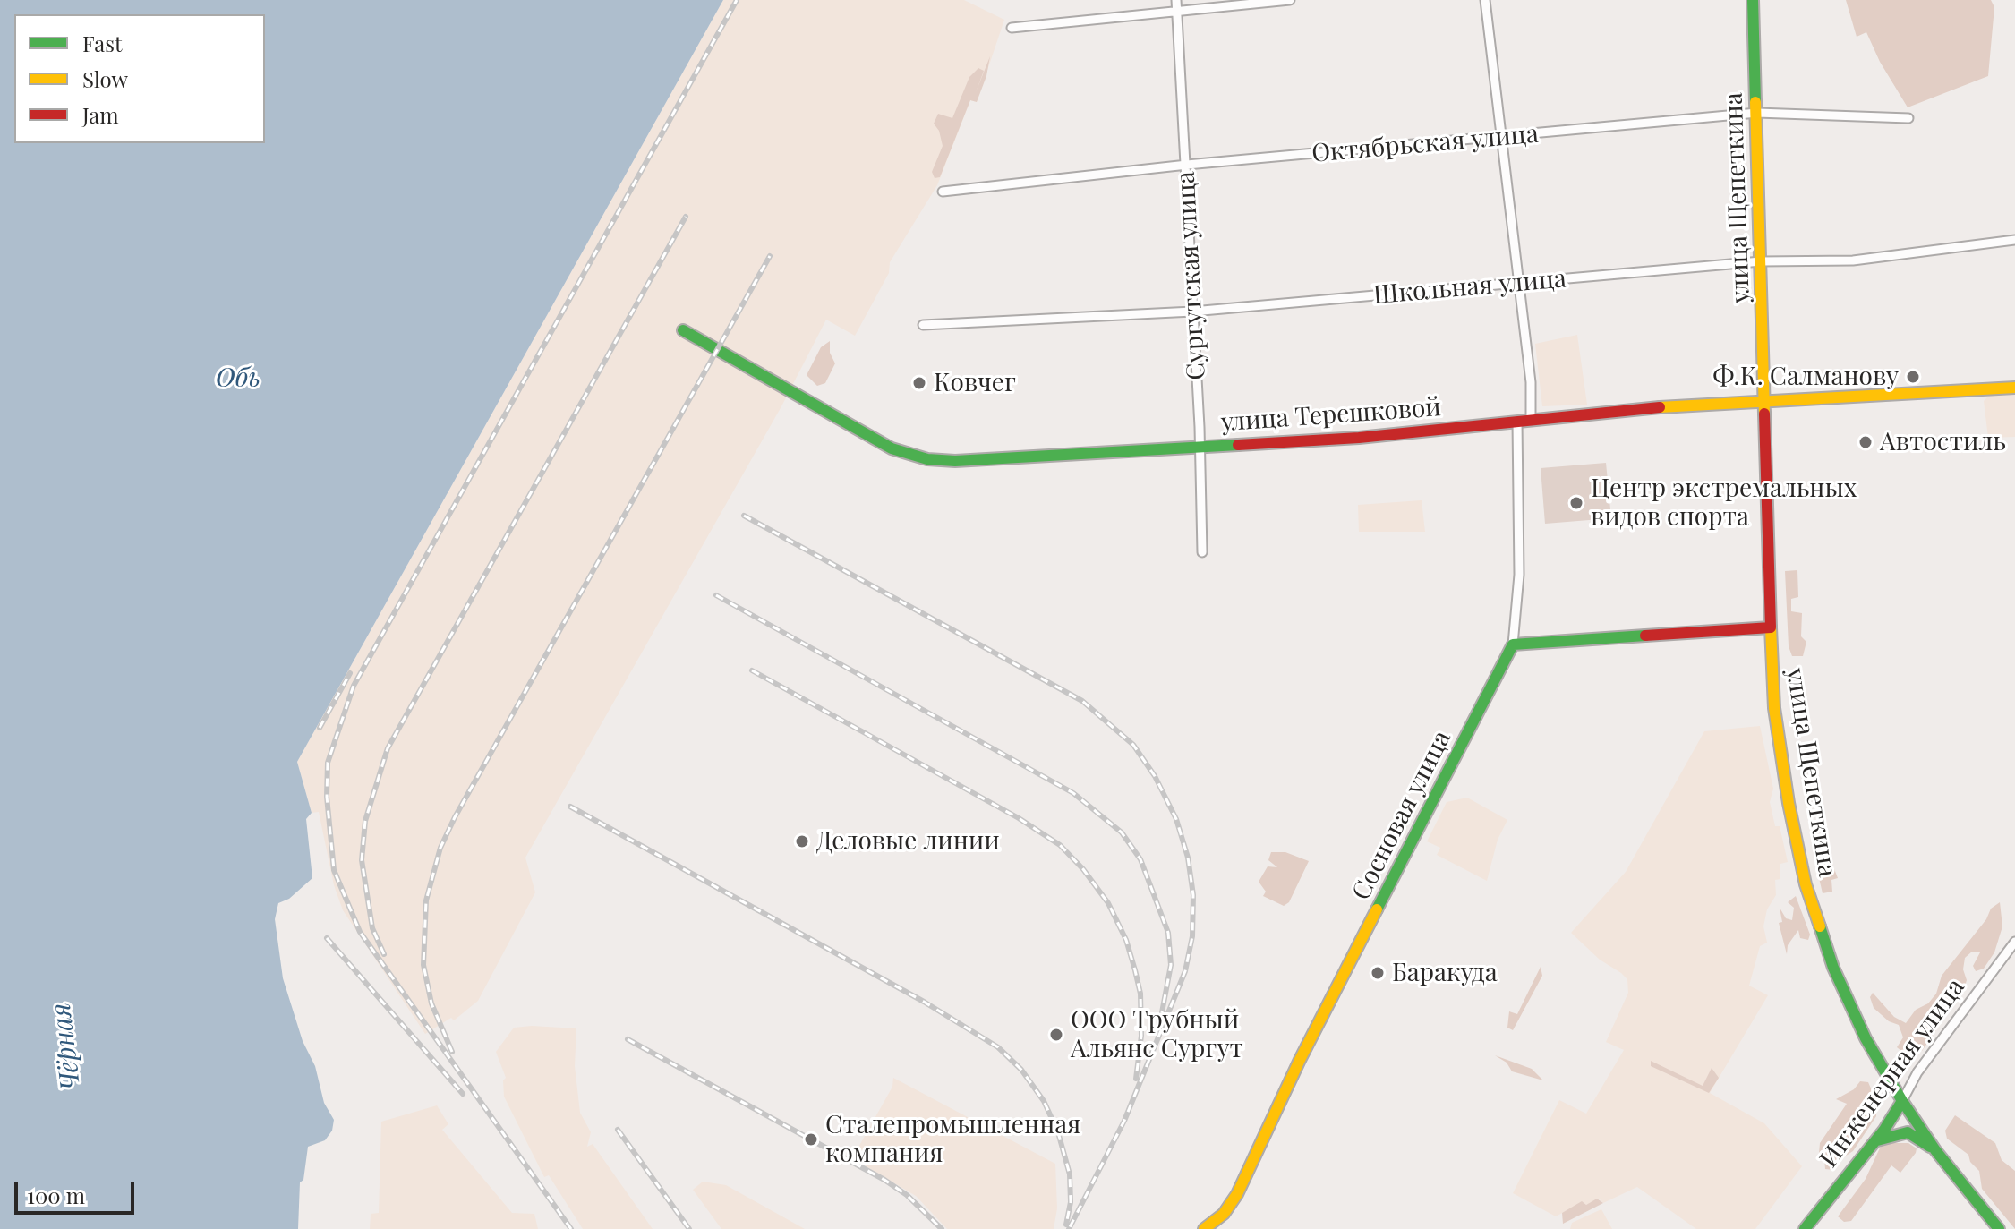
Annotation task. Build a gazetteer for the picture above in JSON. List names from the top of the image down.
{
  "streets": {
    "main road": [
      "улица Щепеткина",
      "улица Терешковой",
      "Сосновая улица",
      "Инженерная улица"
    ],
    "street": ["Октябрьская улица", "Сургутская улица", "Школьная улица"]
  },
  "crossings": [
    ["Октябрьская улица", "улица Щепеткина"],
    ["Октябрьская улица", "Сургутская улица"],
    ["улица Щепеткина", "Школьная улица"],
    ["улица Щепеткина", "улица Терешковой"],
    ["улица Щепеткина", "Инженерная улица"],
    ["Сургутская улица", "Школьная улица"],
    ["Сургутская улица", "улица Терешковой"]
  ],
  "water": ["Обь", "Чёрная"],
  "places": [
    "Ф.К. Салманову",
    "Ковчег",
    "Автостиль",
    "Центр экстремальных видов спорта",
    "Деловые линии",
    "Баракуда",
    "ООО Трубный Альянс Сургут",
    "Сталепромышленная компания"
  ],
  "legend": ["Fast", "Slow", "Jam"],
  "scale_bar": "100 m"
}
